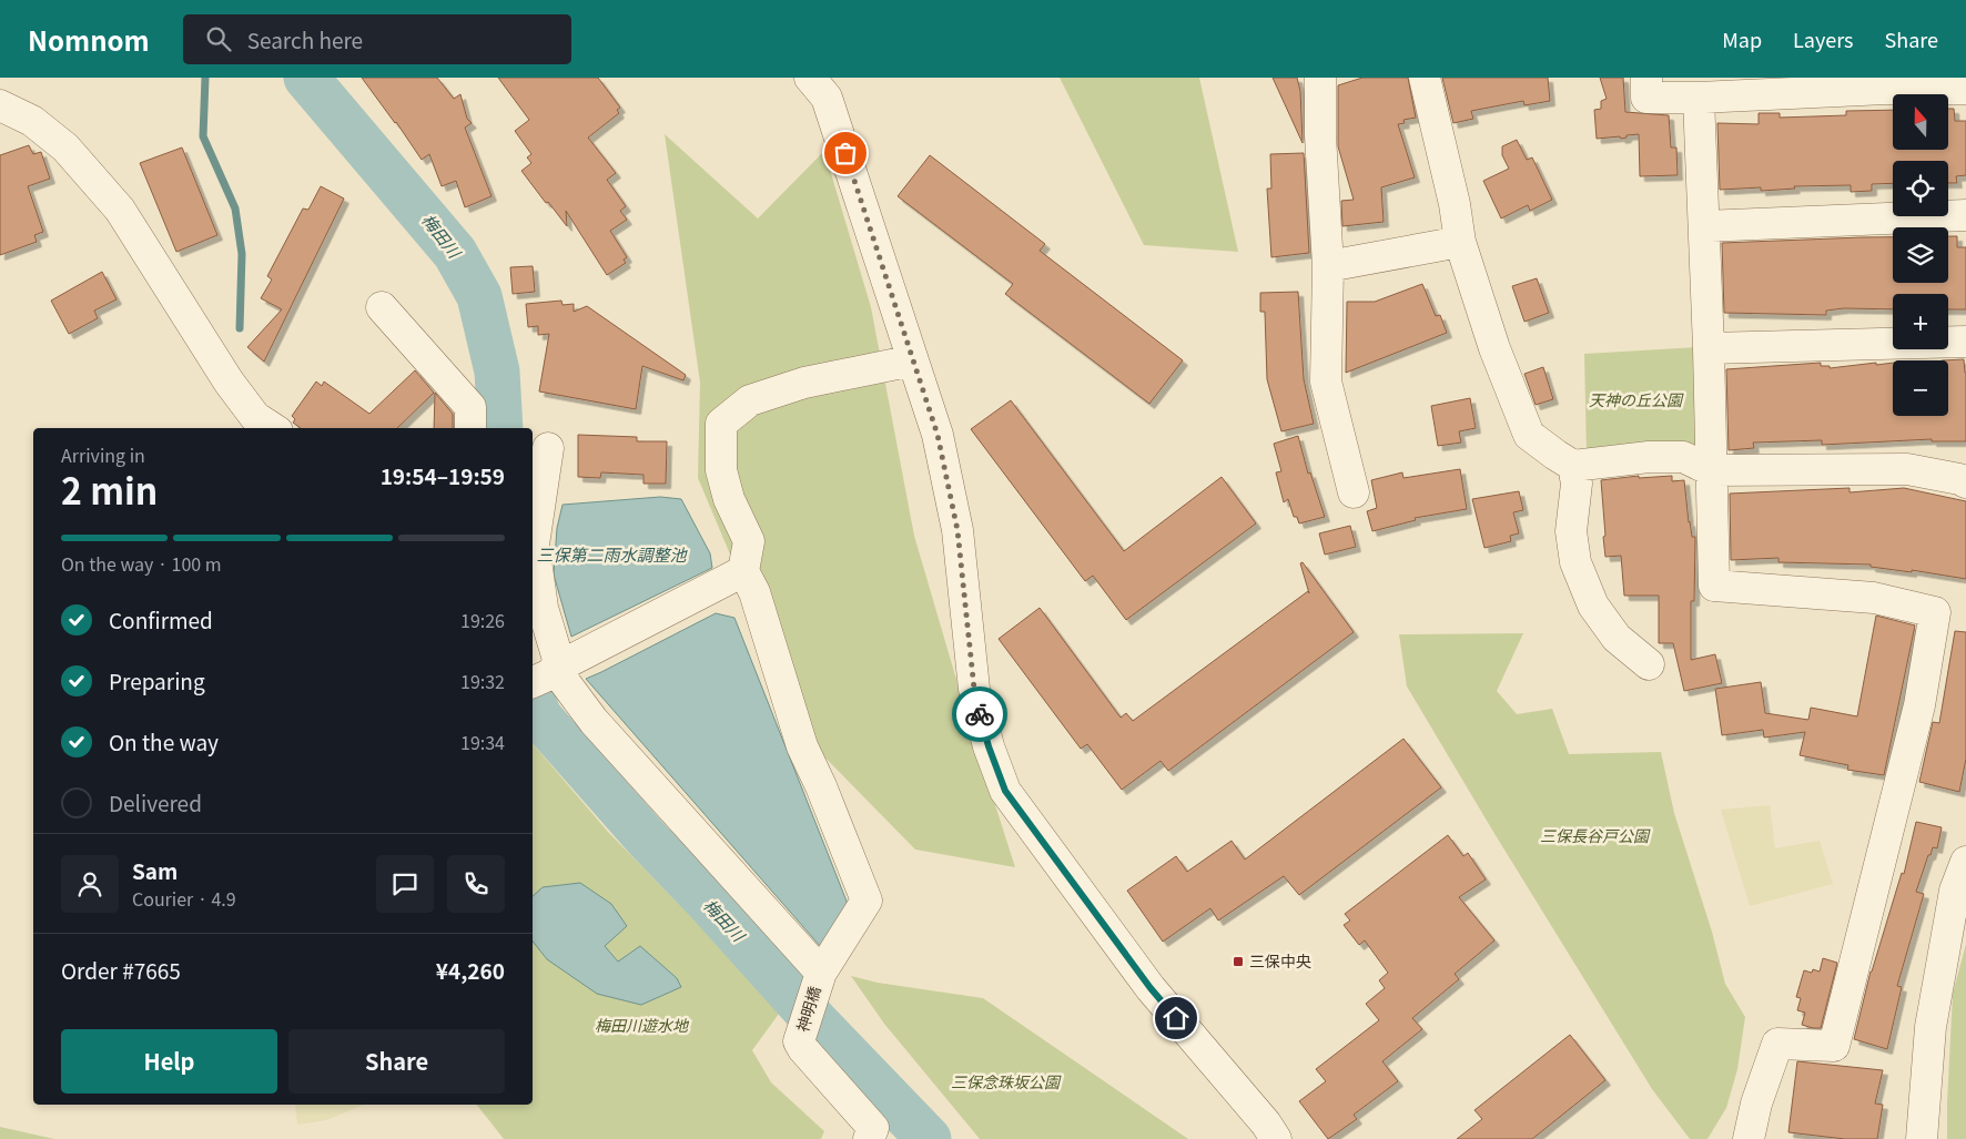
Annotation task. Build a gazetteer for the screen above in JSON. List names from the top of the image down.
{
  "streets": {
    "street": ["神明橋"]
  },
  "water": ["梅田川", "三保第二雨水調整池"],
  "parks": [
    "天神の丘公園",
    "三保長谷戸公園",
    "梅田川遊水地",
    "三保念珠坂公園"
  ],
  "places": {
    "transit": ["三保中央"]
  },
  "north": "top",
  "page": {
    "header": "Nomnom",
    "search": "Search here",
    "nav": ["Map", "Layers", "Share"],
    "map_buttons": ["+", "−"],
    "heading": ["2 min", "Arriving in", "19:54–19:59"],
    "panel": [
      "Sam",
      "Courier · 4.9",
      "Order #7665",
      "¥4,260"
    ],
    "bar": "On the way · 100 m",
    "list": [
      ["Confirmed", "19:26"],
      ["Preparing", "19:32"],
      ["On the way", "19:34"],
      "Delivered"
    ],
    "buttons": ["Help", "Share"]
  }
}
